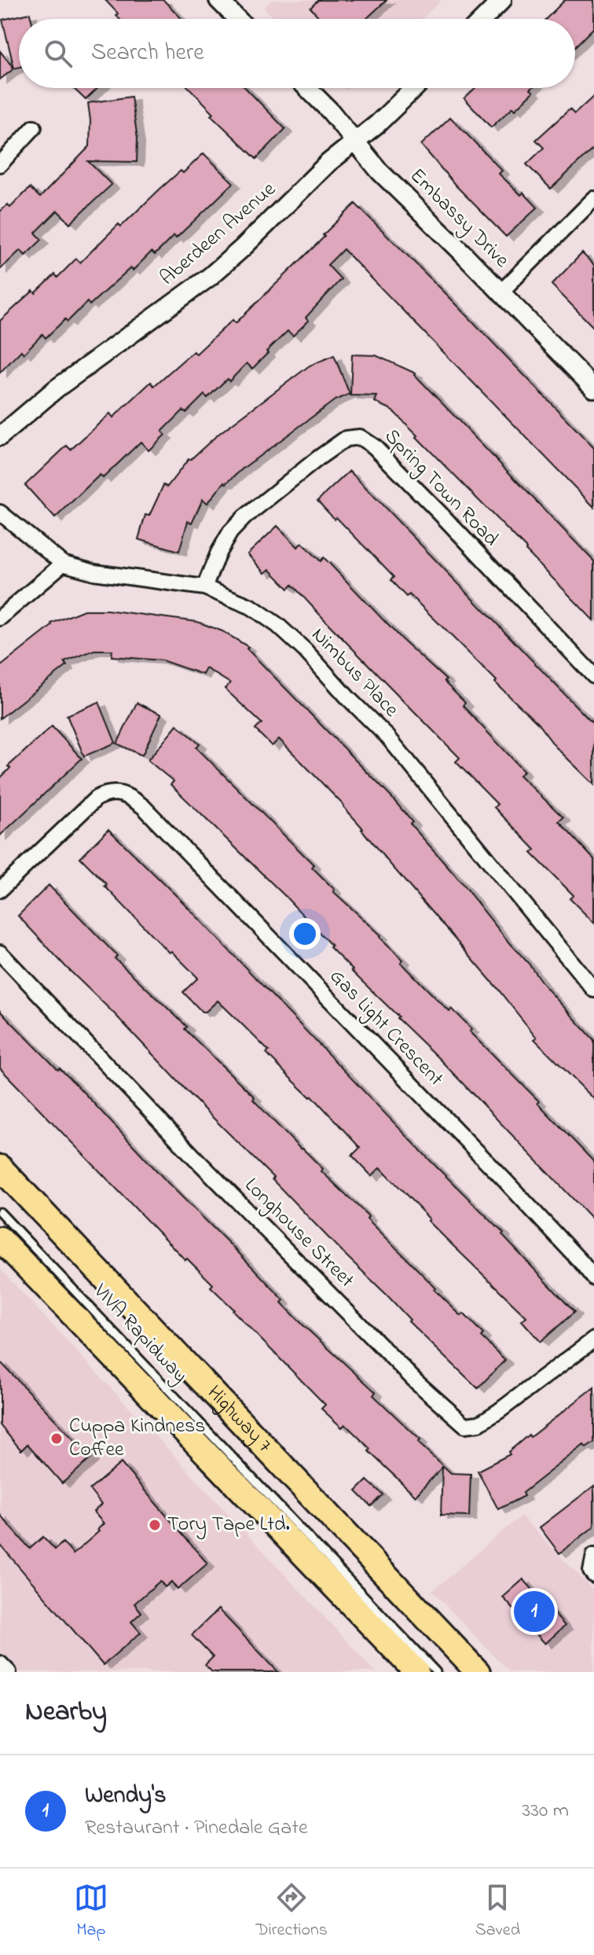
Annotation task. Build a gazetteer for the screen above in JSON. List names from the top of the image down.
{
  "streets": {
    "main road": ["Highway 7"],
    "street": [
      "Embassy Drive",
      "Aberdeen Avenue",
      "Spring Town Road",
      "Nimbus Place",
      "Gas Light Crescent",
      "Longhouse Street"
    ],
    "lane": ["VIVA Rapidway"]
  },
  "crossings": [
    ["Embassy Drive", "Aberdeen Avenue"],
    ["Spring Town Road", "Nimbus Place"]
  ],
  "places": ["Cuppa Kindness Coffee", "Tory Tape Ltd."],
  "page": {
    "search": "Search here",
    "pins": "1",
    "heading": "Nearby",
    "list": [
      {
        "mark": "1",
        "name": "Wendy's",
        "note": "Restaurant · Pinedale Gate",
        "value": "330 m"
      }
    ],
    "nav": ["Map", "Directions", "Saved"]
  }
}
